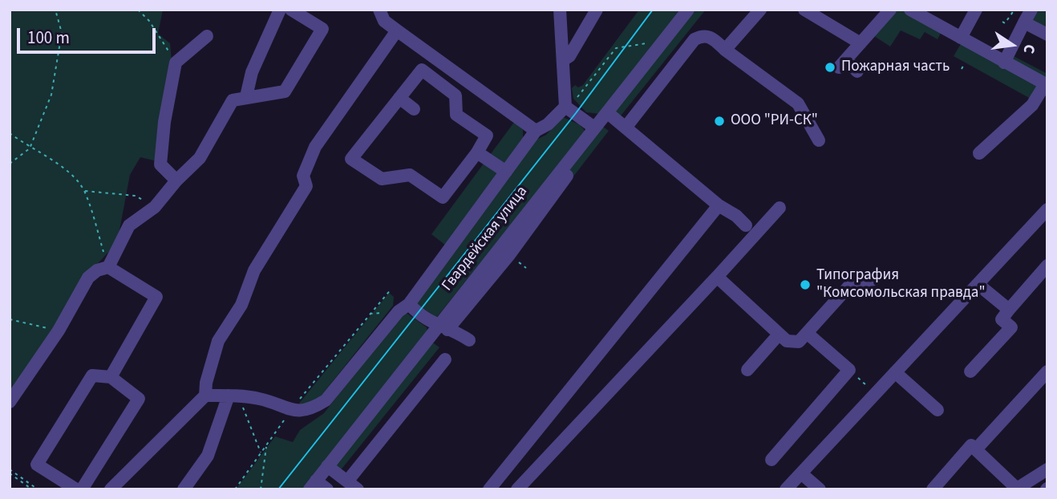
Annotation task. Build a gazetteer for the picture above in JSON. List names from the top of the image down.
{
  "streets": {
    "street": ["Гвардейская улица"]
  },
  "places": ["Пожарная часть", "ООО \"РИ-СК\"", "Типография \"Комсомольская правда\""],
  "scale_bar": "100 m",
  "north": "right"
}
